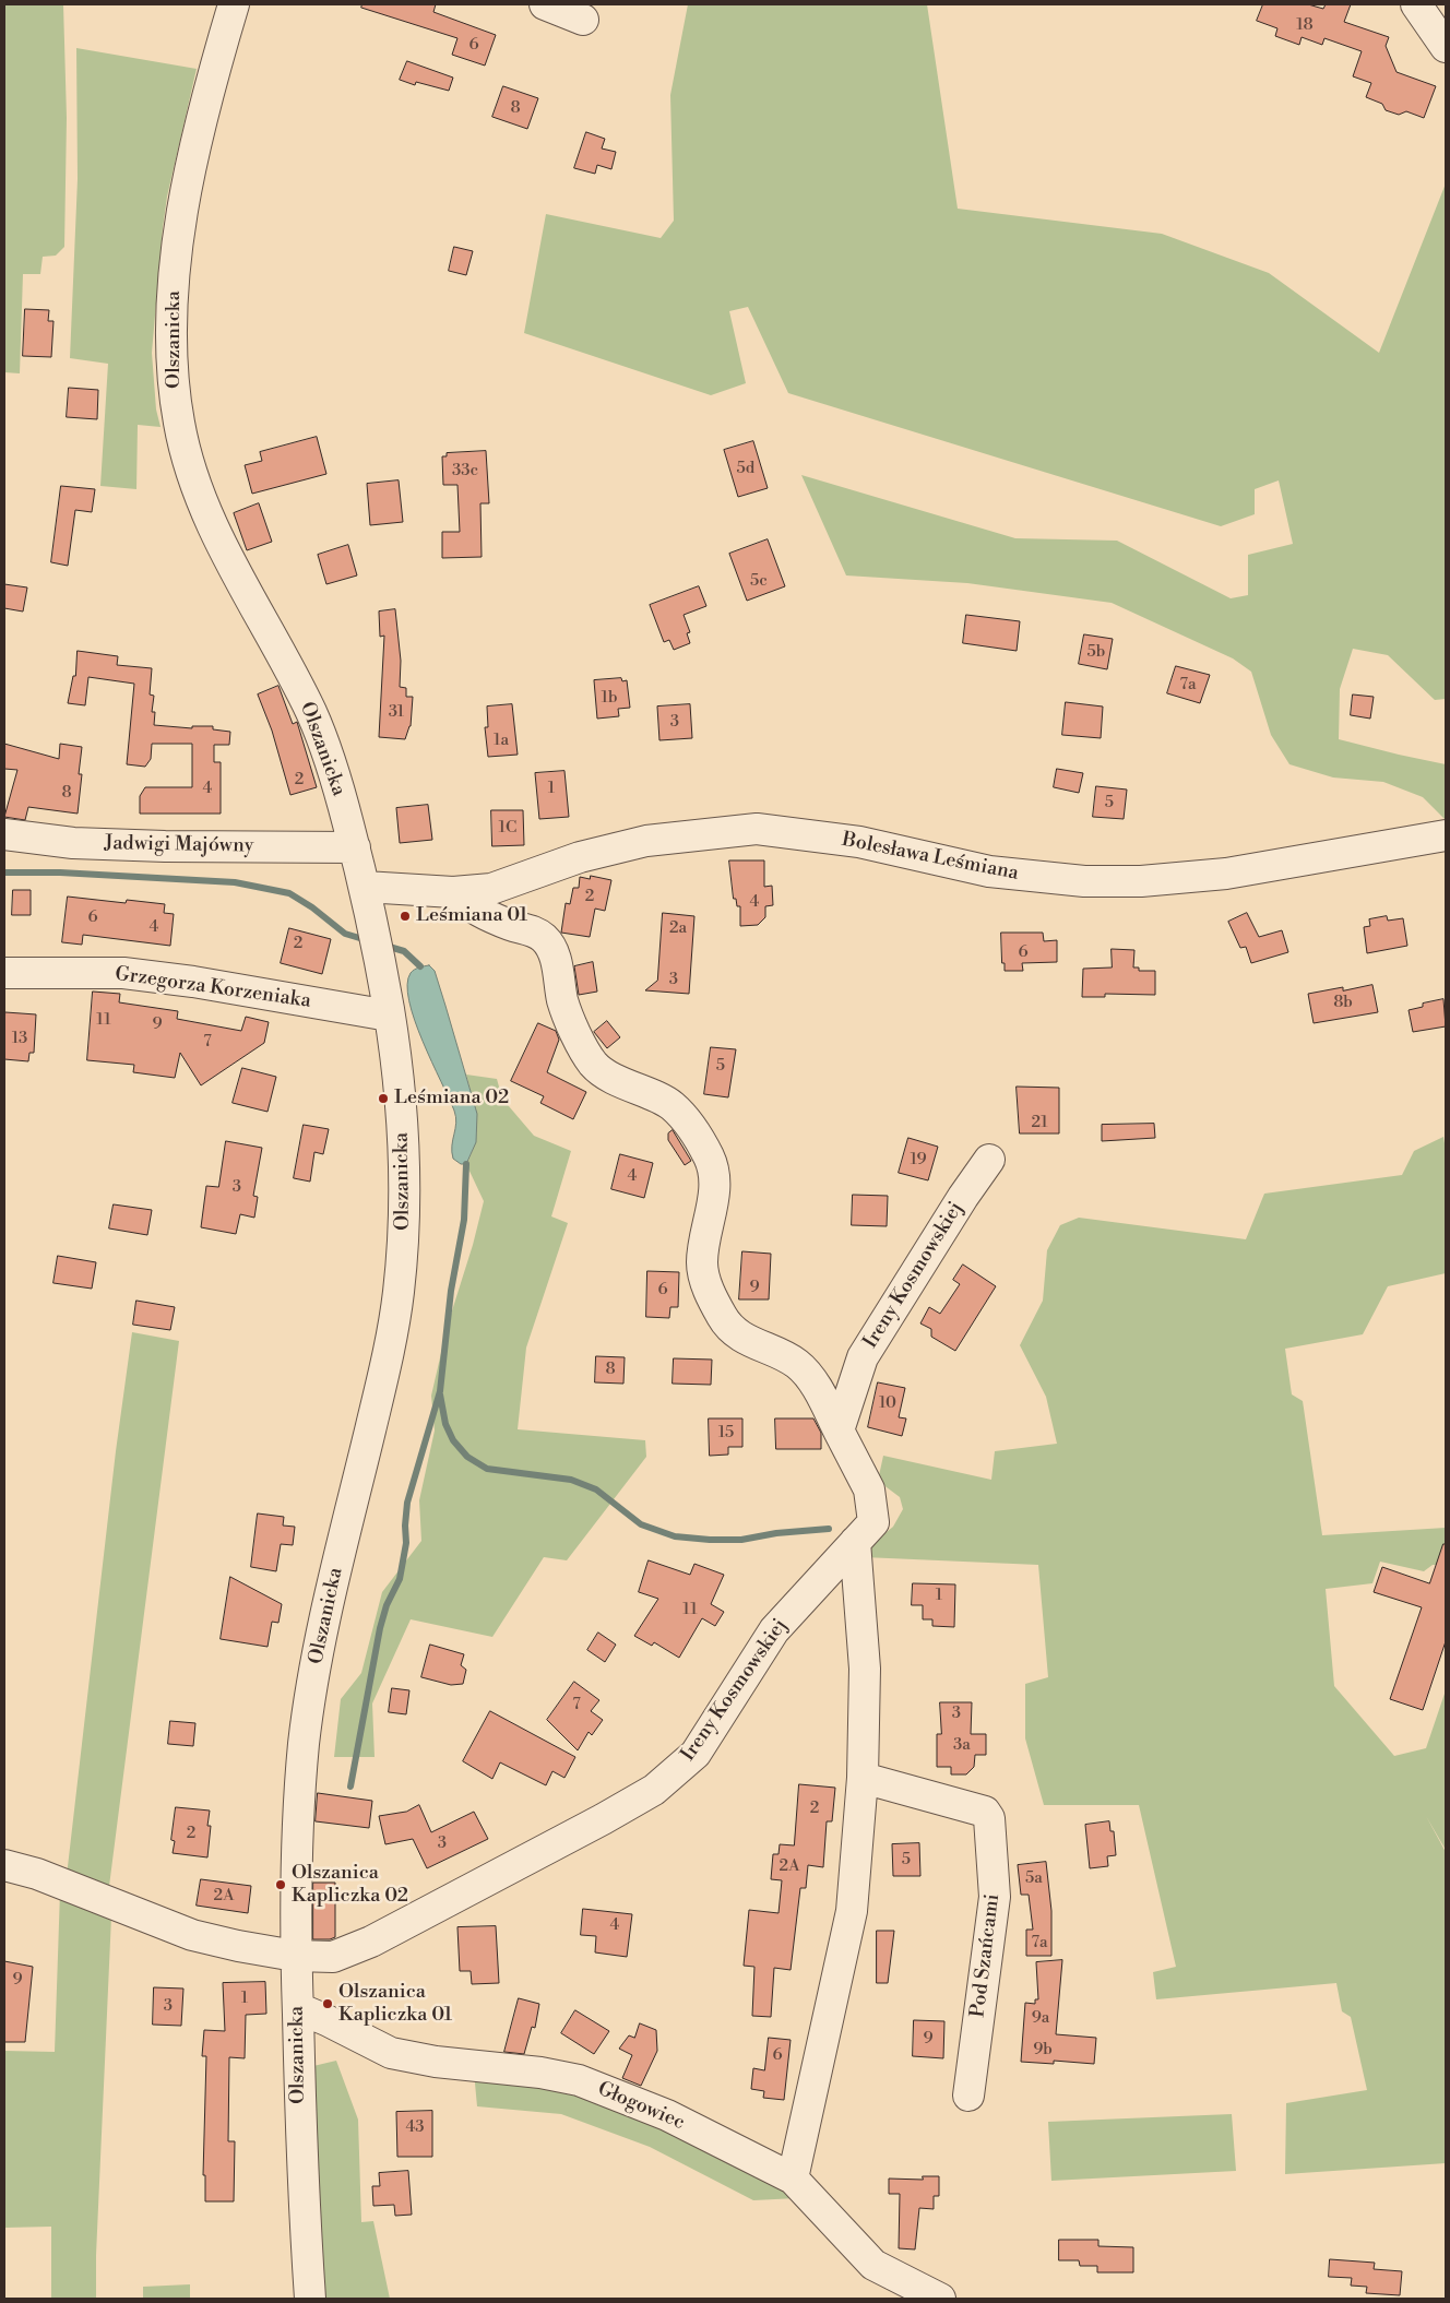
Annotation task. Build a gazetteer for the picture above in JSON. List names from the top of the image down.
{
  "streets": {
    "street": [
      "Olszanicka",
      "Jadwigi Majówny",
      "Bolesława Leśmiana",
      "Grzegorza Korzeniaka",
      "Ireny Kosmowskiej",
      "Pod Szańcami",
      "Głogowiec"
    ]
  },
  "crossings": [
    ["Olszanicka", "Jadwigi Majówny"],
    ["Olszanicka", "Bolesława Leśmiana"],
    ["Olszanicka", "Grzegorza Korzeniaka"],
    ["Olszanicka", "Ireny Kosmowskiej"],
    ["Olszanicka", "Głogowiec"]
  ],
  "places": [
    "Leśmiana 01",
    "Leśmiana 02",
    "Olszanica Kapliczka 02",
    "Olszanica Kapliczka 01"
  ],
  "house_numbers": [
    "18",
    "6",
    "8",
    "5d",
    "33c",
    "5c",
    "5b",
    "7a",
    "1b",
    "31",
    "3",
    "1a",
    "2",
    "4",
    "1",
    "8",
    "5",
    "1C",
    "2",
    "4",
    "6",
    "4",
    "2a",
    "2",
    "6",
    "3",
    "8b",
    "11",
    "9",
    "13",
    "7",
    "5",
    "21",
    "19",
    "4",
    "3",
    "9",
    "6",
    "8",
    "10",
    "15",
    "1",
    "11",
    "7",
    "3",
    "3a",
    "2",
    "2",
    "3",
    "5",
    "2A",
    "5a",
    "2A",
    "4",
    "7a",
    "9",
    "1",
    "3",
    "9a",
    "9",
    "9b",
    "6",
    "43"
  ]
}
